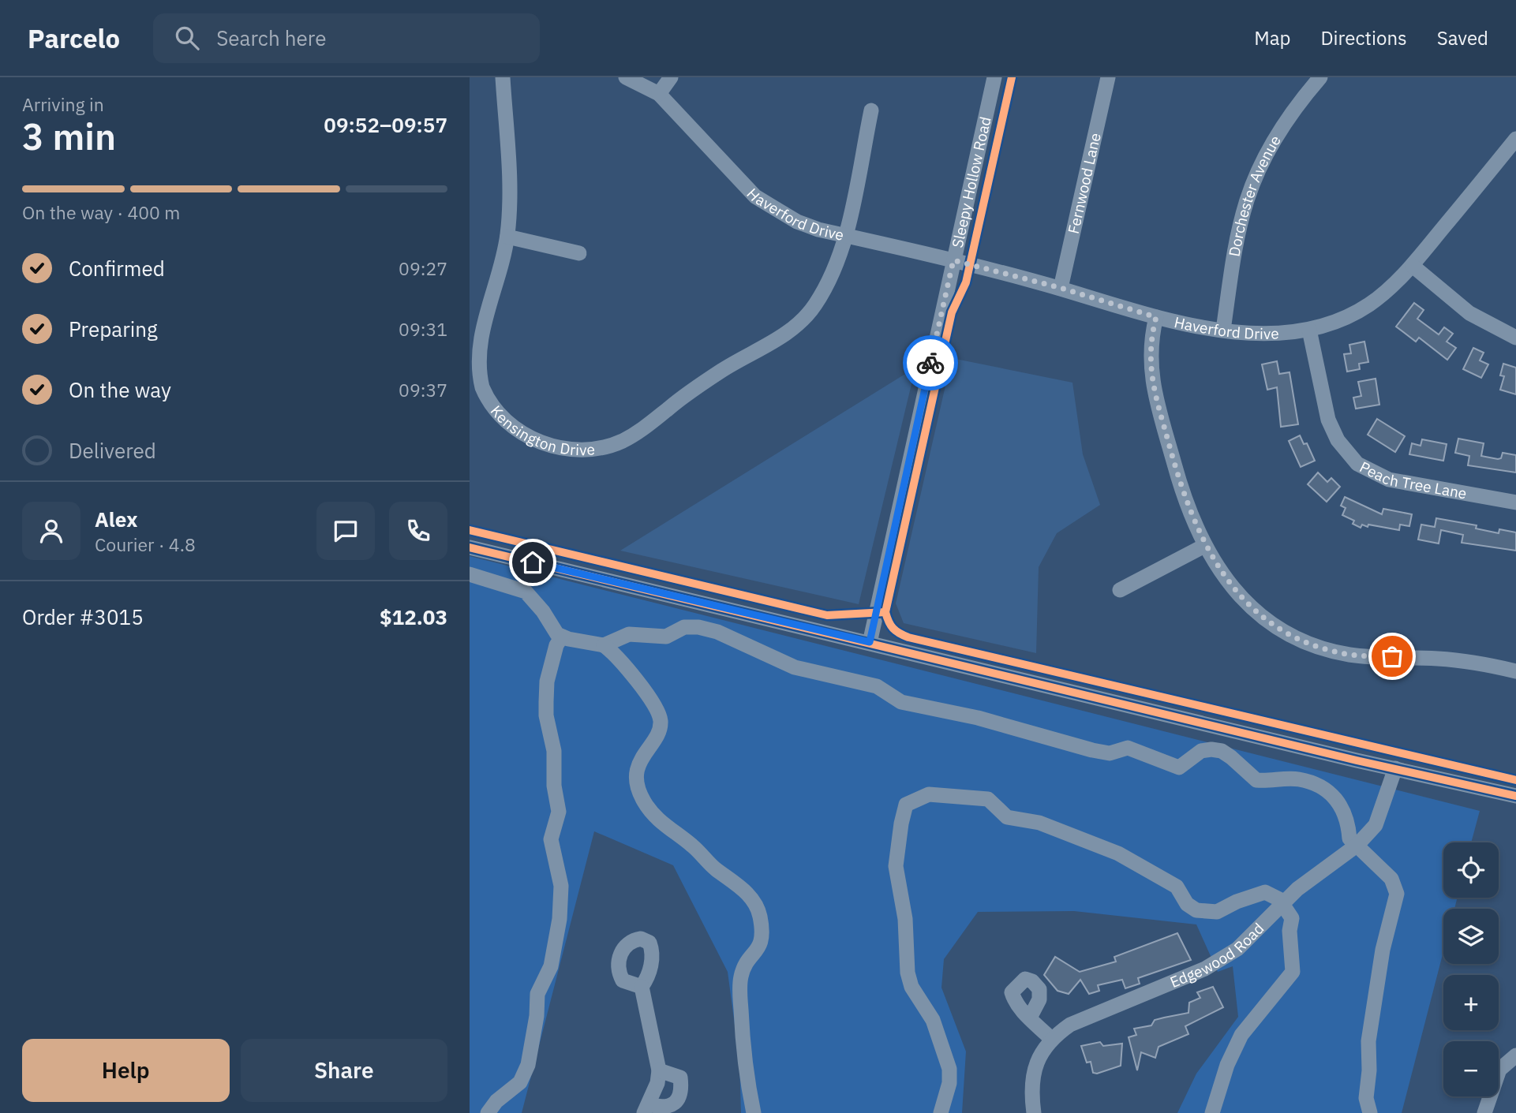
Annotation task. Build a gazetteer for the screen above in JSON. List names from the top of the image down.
{
  "streets": {
    "street": [
      "Sleepy Hollow Road",
      "Fernwood Lane",
      "Dorchester Avenue",
      "Haverford Drive",
      "Kensington Drive",
      "Peach Tree Lane",
      "Edgewood Road"
    ]
  },
  "crossings": [
    ["Sleepy Hollow Road", "Haverford Drive"],
    ["Fernwood Lane", "Haverford Drive"],
    ["Dorchester Avenue", "Haverford Drive"],
    ["Haverford Drive", "Kensington Drive"],
    ["Haverford Drive", "Peach Tree Lane"]
  ],
  "page": {
    "header": "Parcelo",
    "search": "Search here",
    "nav": ["Map", "Directions", "Saved"],
    "heading": ["3 min", "Arriving in", "09:52–09:57"],
    "panel": [
      "Alex",
      "Courier · 4.8",
      "Order #3015",
      "$12.03"
    ],
    "bar": "On the way · 400 m",
    "list": [
      ["Confirmed", "09:27"],
      ["Preparing", "09:31"],
      ["On the way", "09:37"],
      "Delivered"
    ],
    "map_buttons": ["+", "−"],
    "buttons": ["Help", "Share"]
  }
}
